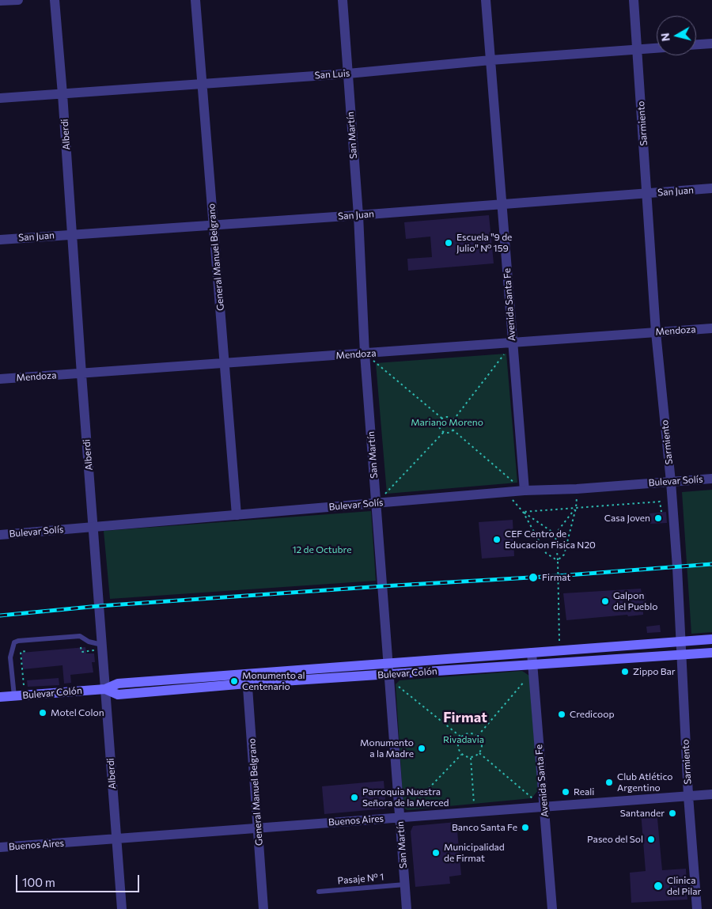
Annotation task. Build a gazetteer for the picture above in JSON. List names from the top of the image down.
{
  "streets": {
    "main road": ["Bulevar Colón"],
    "street": [
      "San Luis",
      "Sarmiento",
      "Alberdi",
      "San Martín",
      "San Juan",
      "General Manuel Belgrano",
      "Avenida Santa Fe",
      "Mendoza",
      "Bulevar Solís",
      "Buenos Aires"
    ],
    "lane": ["Pasaje Nº 1"]
  },
  "crossings": [
    ["San Luis", "Sarmiento"],
    ["San Luis", "Alberdi"],
    ["San Luis", "San Martín"],
    ["San Luis", "General Manuel Belgrano"],
    ["San Luis", "Avenida Santa Fe"],
    ["Sarmiento", "San Juan"],
    ["Sarmiento", "Mendoza"],
    ["Sarmiento", "Bulevar Solís"],
    ["Sarmiento", "Bulevar Colón"],
    ["Sarmiento", "Buenos Aires"],
    ["Alberdi", "San Juan"],
    ["Alberdi", "Mendoza"],
    ["Alberdi", "Bulevar Solís"],
    ["Alberdi", "Bulevar Colón"],
    ["Alberdi", "Buenos Aires"],
    ["San Martín", "San Juan"],
    ["San Martín", "Mendoza"],
    ["San Martín", "Bulevar Solís"],
    ["San Martín", "Bulevar Colón"],
    ["San Martín", "Buenos Aires"],
    ["San Martín", "Pasaje Nº 1"],
    ["San Juan", "General Manuel Belgrano"],
    ["San Juan", "Avenida Santa Fe"],
    ["General Manuel Belgrano", "Mendoza"],
    ["General Manuel Belgrano", "Bulevar Solís"],
    ["General Manuel Belgrano", "Bulevar Colón"],
    ["General Manuel Belgrano", "Buenos Aires"],
    ["Avenida Santa Fe", "Mendoza"],
    ["Avenida Santa Fe", "Bulevar Solís"],
    ["Avenida Santa Fe", "Bulevar Colón"],
    ["Avenida Santa Fe", "Buenos Aires"]
  ],
  "districts": ["Firmat"],
  "parks": ["Mariano Moreno", "12 de Octubre", "Rivadavia"],
  "places": [
    "Escuela \"9 de Julio\" Nº 159",
    "Casa Joven",
    "CEF Centro de Educacion Fisica N20",
    "Firmat",
    "Galpon del Pueblo",
    "Zippo Bar",
    "Monumento al Centenario",
    "Motel Colon",
    "Credicoop",
    "Monumento a la Madre",
    "Club Atlético Argentino",
    "Reali",
    "Parroquia Nuestra Señora de la Merced",
    "Santander",
    "Banco Santa Fe",
    "Paseo del Sol",
    "Municipalidad de Firmat",
    "Clinica del Pilar"
  ],
  "scale_bar": "100 m",
  "north": "left"
}
